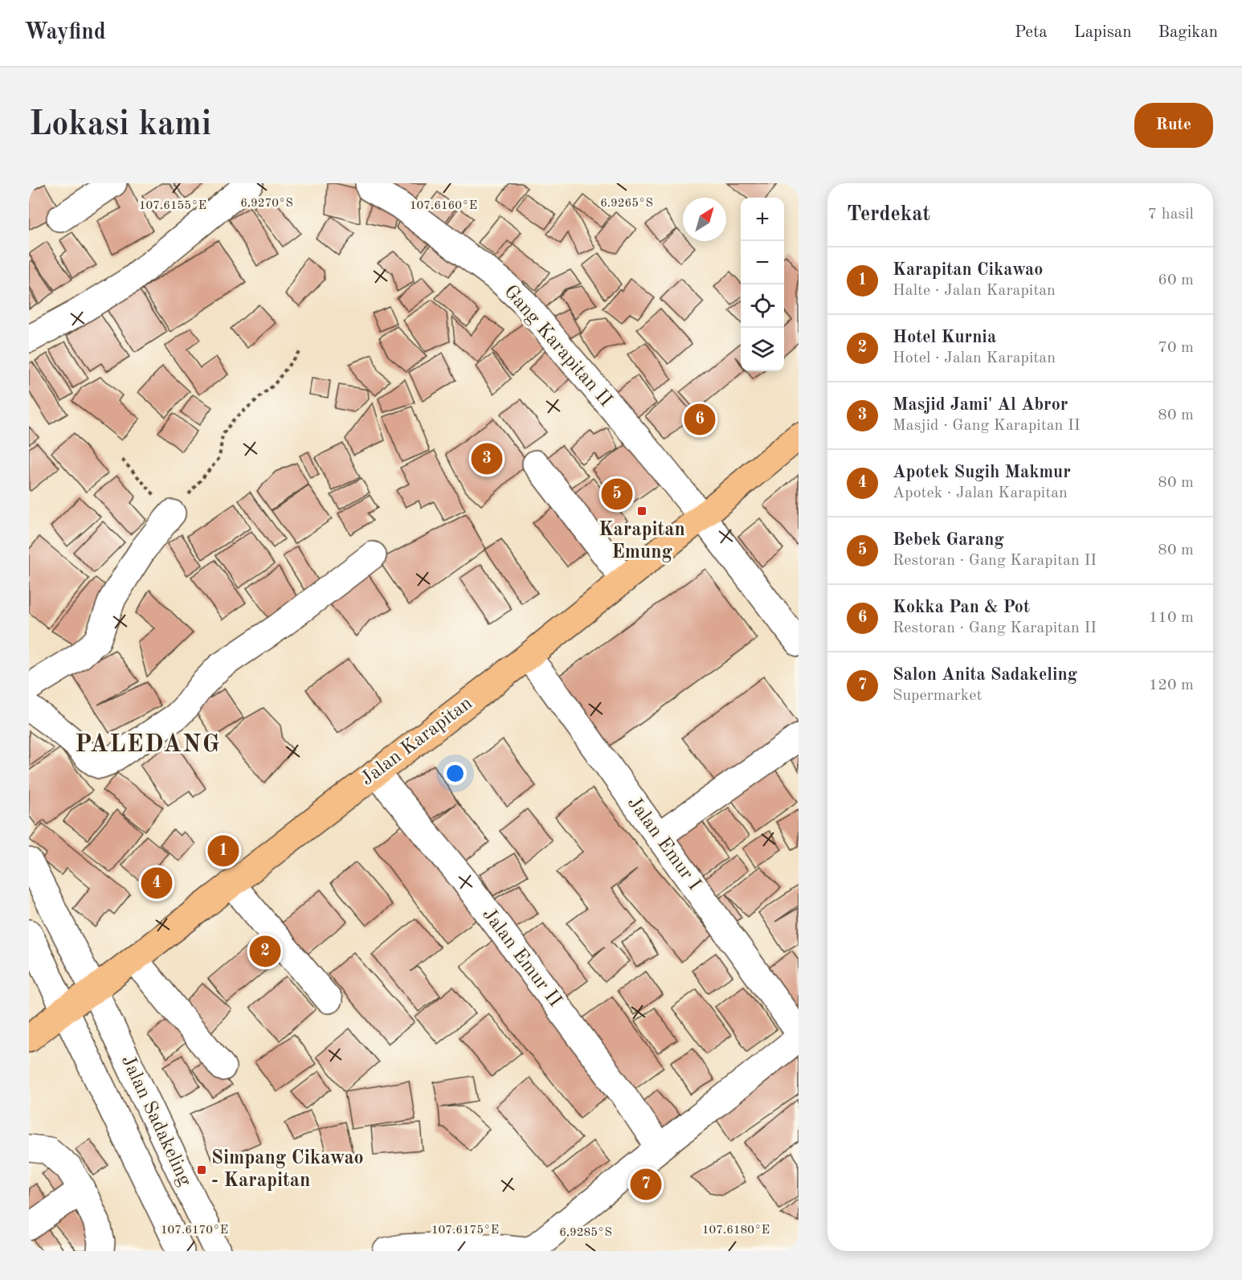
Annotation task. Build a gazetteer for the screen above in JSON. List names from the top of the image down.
{
  "streets": {
    "main road": ["Jalan Karapitan"],
    "street": [
      "Gang Karapitan II",
      "Jalan Emur I",
      "Jalan Emur II",
      "Jalan Sadakeling"
    ]
  },
  "crossings": [
    ["Gang Karapitan II", "Jalan Karapitan"],
    ["Jalan Karapitan", "Jalan Emur I"],
    ["Jalan Karapitan", "Jalan Emur II"],
    ["Jalan Karapitan", "Jalan Sadakeling"]
  ],
  "districts": ["PALEDANG"],
  "places": {
    "transit": ["Karapitan Emung", "Simpang Cikawao - Karapitan"]
  },
  "north": "top right",
  "page": {
    "header": "Wayfind",
    "nav": ["Peta", "Lapisan", "Bagikan"],
    "buttons": "Rute",
    "title": "Lokasi kami",
    "heading": ["Terdekat", "7 hasil"],
    "map_buttons": ["+", "−"],
    "list": [
      {
        "mark": "1",
        "name": "Karapitan Cikawao",
        "note": "Halte · Jalan Karapitan",
        "value": "60 m"
      },
      {
        "mark": "2",
        "name": "Hotel Kurnia",
        "note": "Hotel · Jalan Karapitan",
        "value": "70 m"
      },
      {
        "mark": "3",
        "name": "Masjid Jami' Al Abror",
        "note": "Masjid · Gang Karapitan II",
        "value": "80 m"
      },
      {
        "mark": "4",
        "name": "Apotek Sugih Makmur",
        "note": "Apotek · Jalan Karapitan",
        "value": "80 m"
      },
      {
        "mark": "5",
        "name": "Bebek Garang",
        "note": "Restoran · Gang Karapitan II",
        "value": "80 m"
      },
      {
        "mark": "6",
        "name": "Kokka Pan & Pot",
        "note": "Restoran · Gang Karapitan II",
        "value": "110 m"
      },
      {
        "mark": "7",
        "name": "Salon Anita Sadakeling",
        "note": "Supermarket",
        "value": "120 m"
      }
    ],
    "pins": [
      "6",
      "3",
      "5",
      "1",
      "4",
      "2",
      "7"
    ]
  },
  "coordinates": [
    "6.9270°S",
    "6.9265°S",
    "107.6155°E",
    "107.6160°E",
    "107.6170°E",
    "107.6175°E",
    "107.6180°E",
    "6.9285°S"
  ]
}
